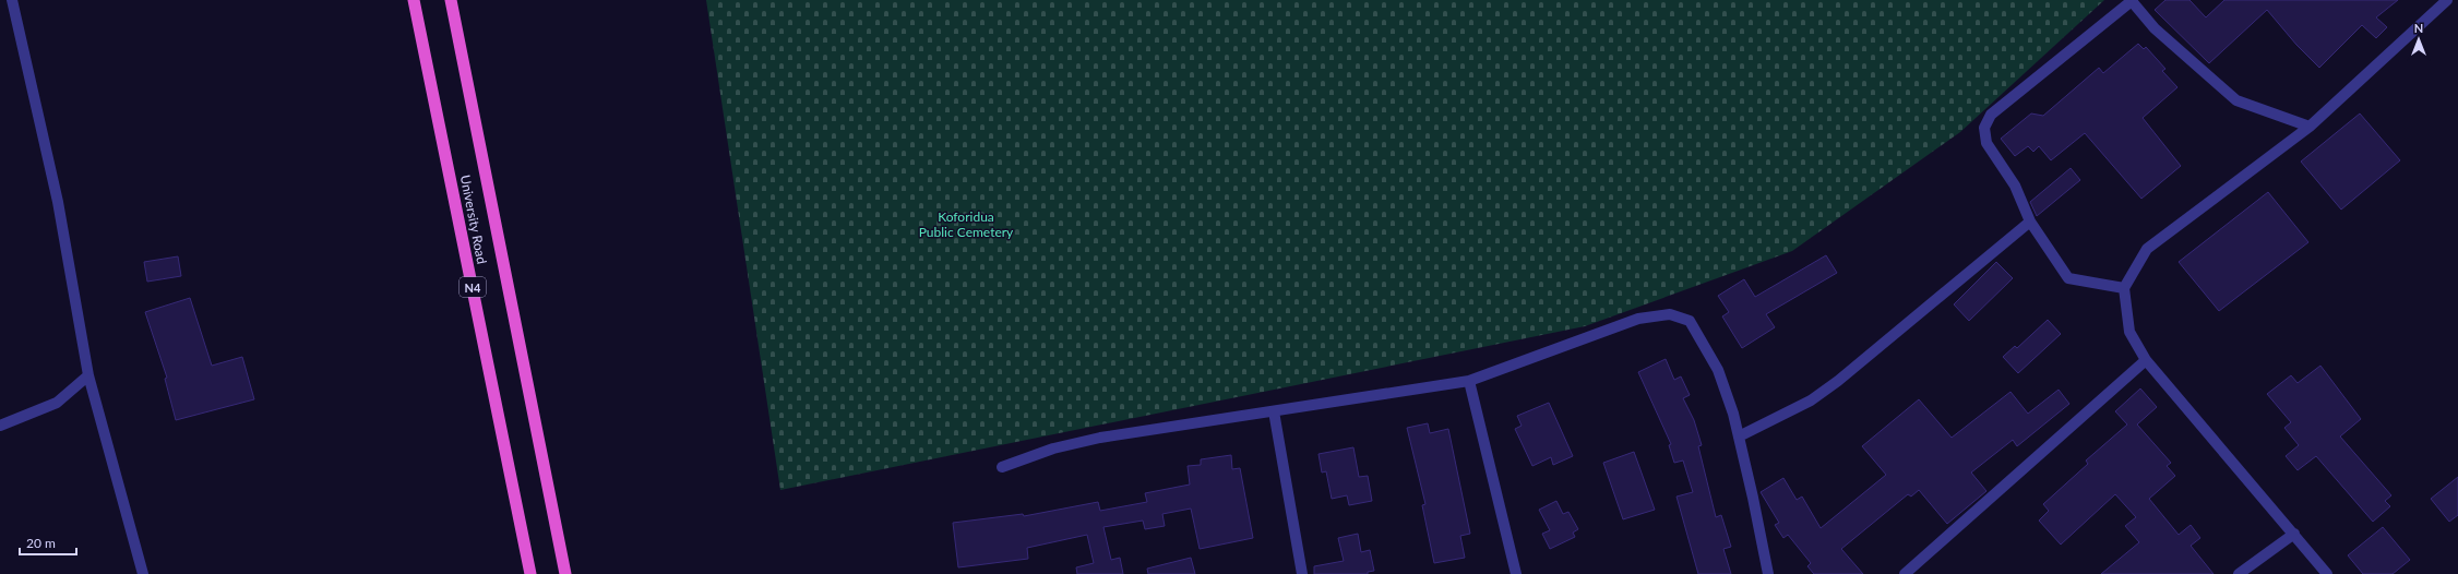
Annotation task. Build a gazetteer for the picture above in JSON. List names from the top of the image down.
{
  "streets": {
    "highway": ["University Road", "N4"]
  },
  "parks": ["Koforidua Public Cemetery"],
  "scale_bar": "20 m",
  "north": "top"
}
